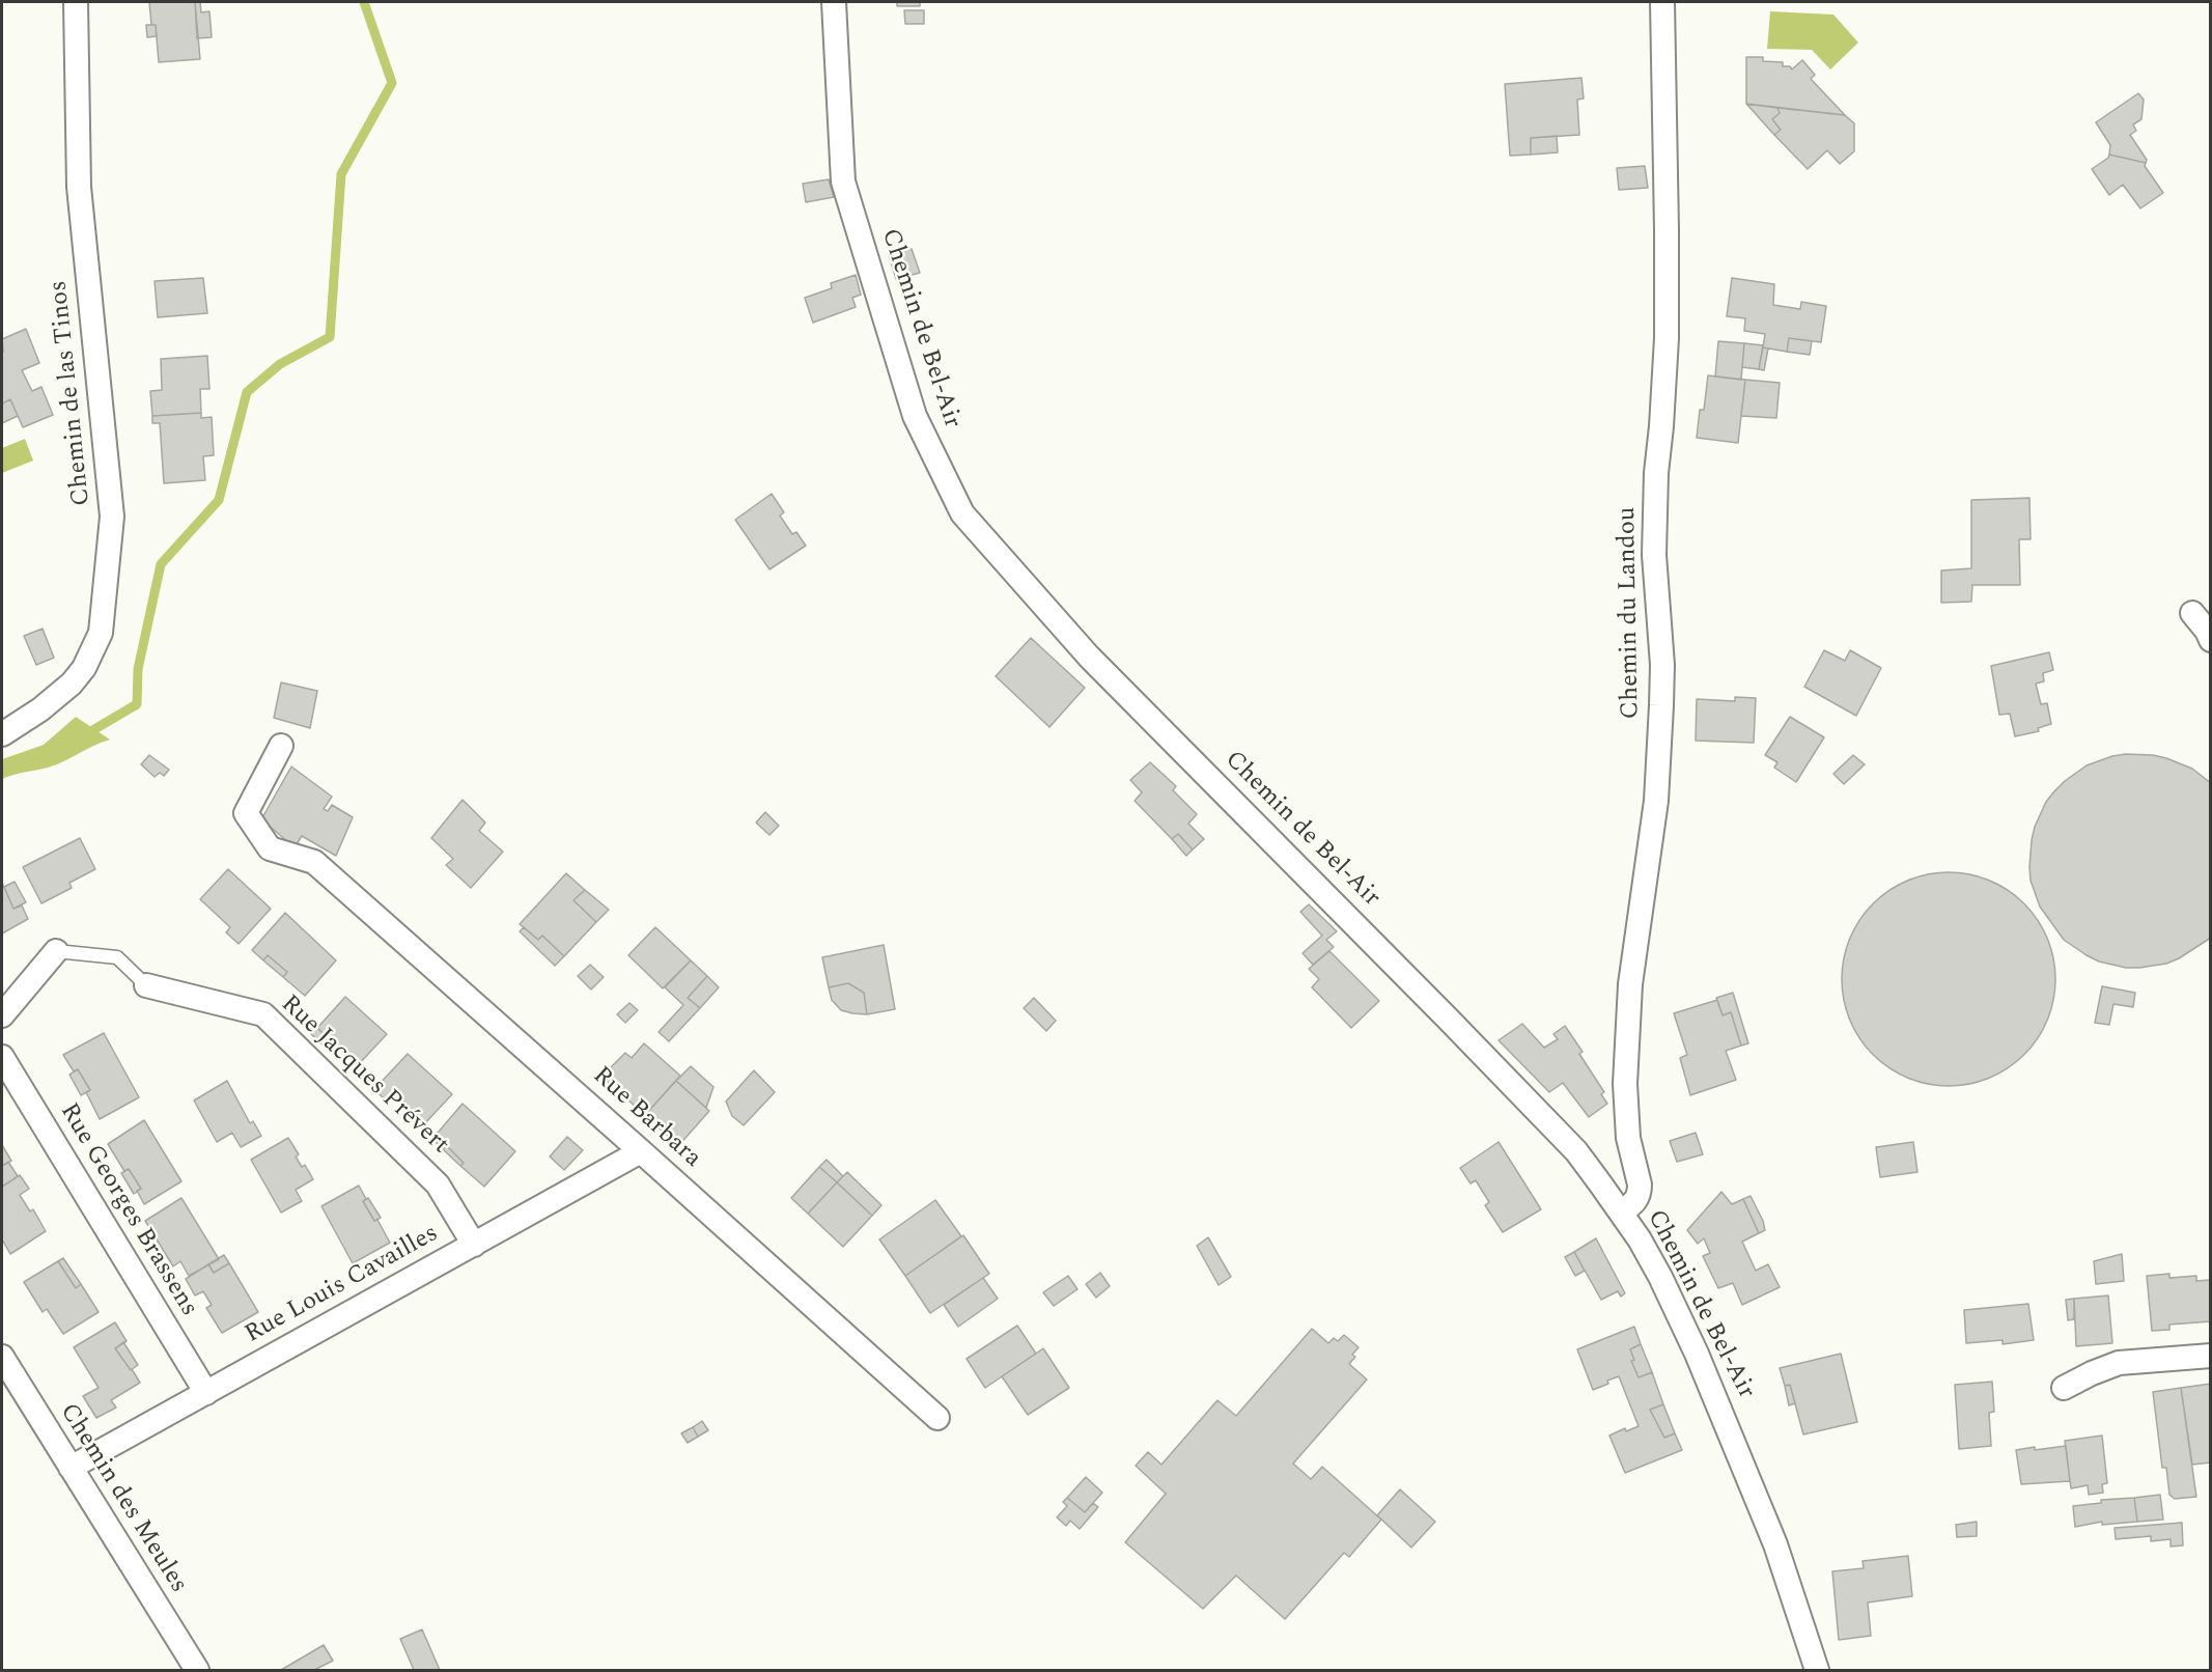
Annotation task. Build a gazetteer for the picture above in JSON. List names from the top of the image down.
{
  "streets": {
    "street": [
      "Chemin de Bel-Air",
      "Chemin de las Tinos",
      "Chemin du Landou",
      "Rue Jacques Prévert",
      "Rue Barbara",
      "Rue Georges Brassens",
      "Rue Louis Cavailles",
      "Chemin des Meules"
    ]
  },
  "crossings": [
    ["Chemin de Bel-Air", "Chemin du Landou"],
    ["Rue Jacques Prévert", "Rue Louis Cavailles"],
    ["Rue Barbara", "Rue Louis Cavailles"],
    ["Rue Georges Brassens", "Rue Louis Cavailles"],
    ["Rue Louis Cavailles", "Chemin des Meules"]
  ]
}
